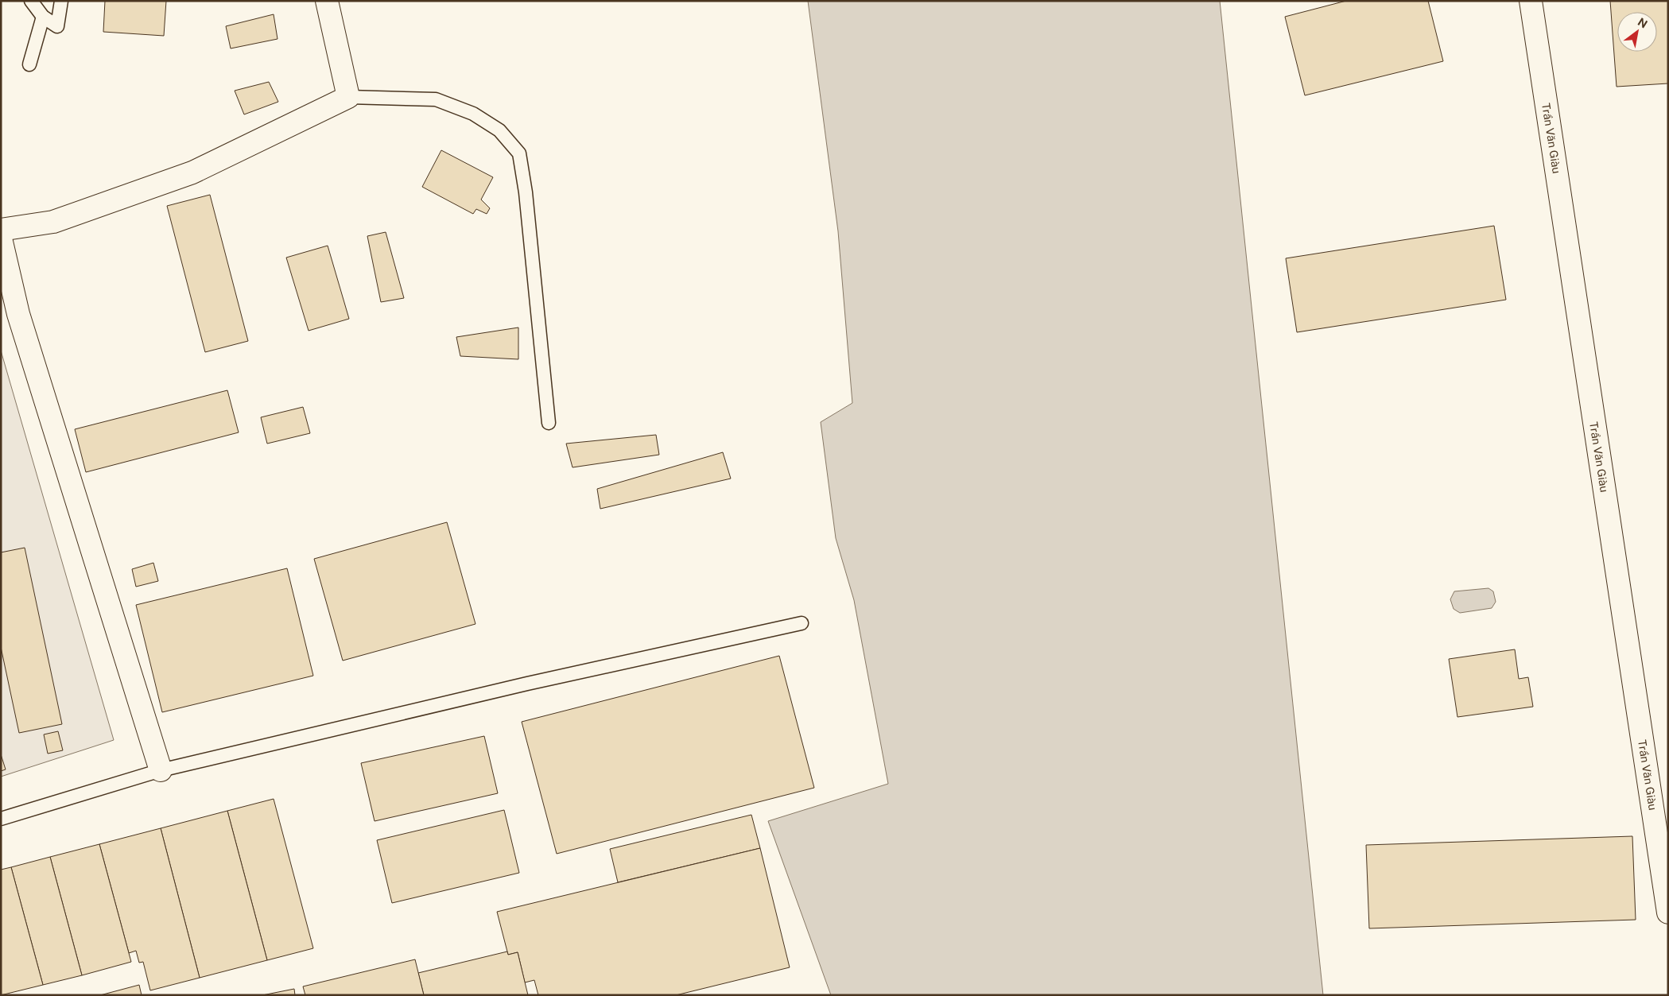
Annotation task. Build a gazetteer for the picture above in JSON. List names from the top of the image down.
{
  "streets": {
    "street": ["Trần Văn Giàu"]
  },
  "north": "top right"
}
